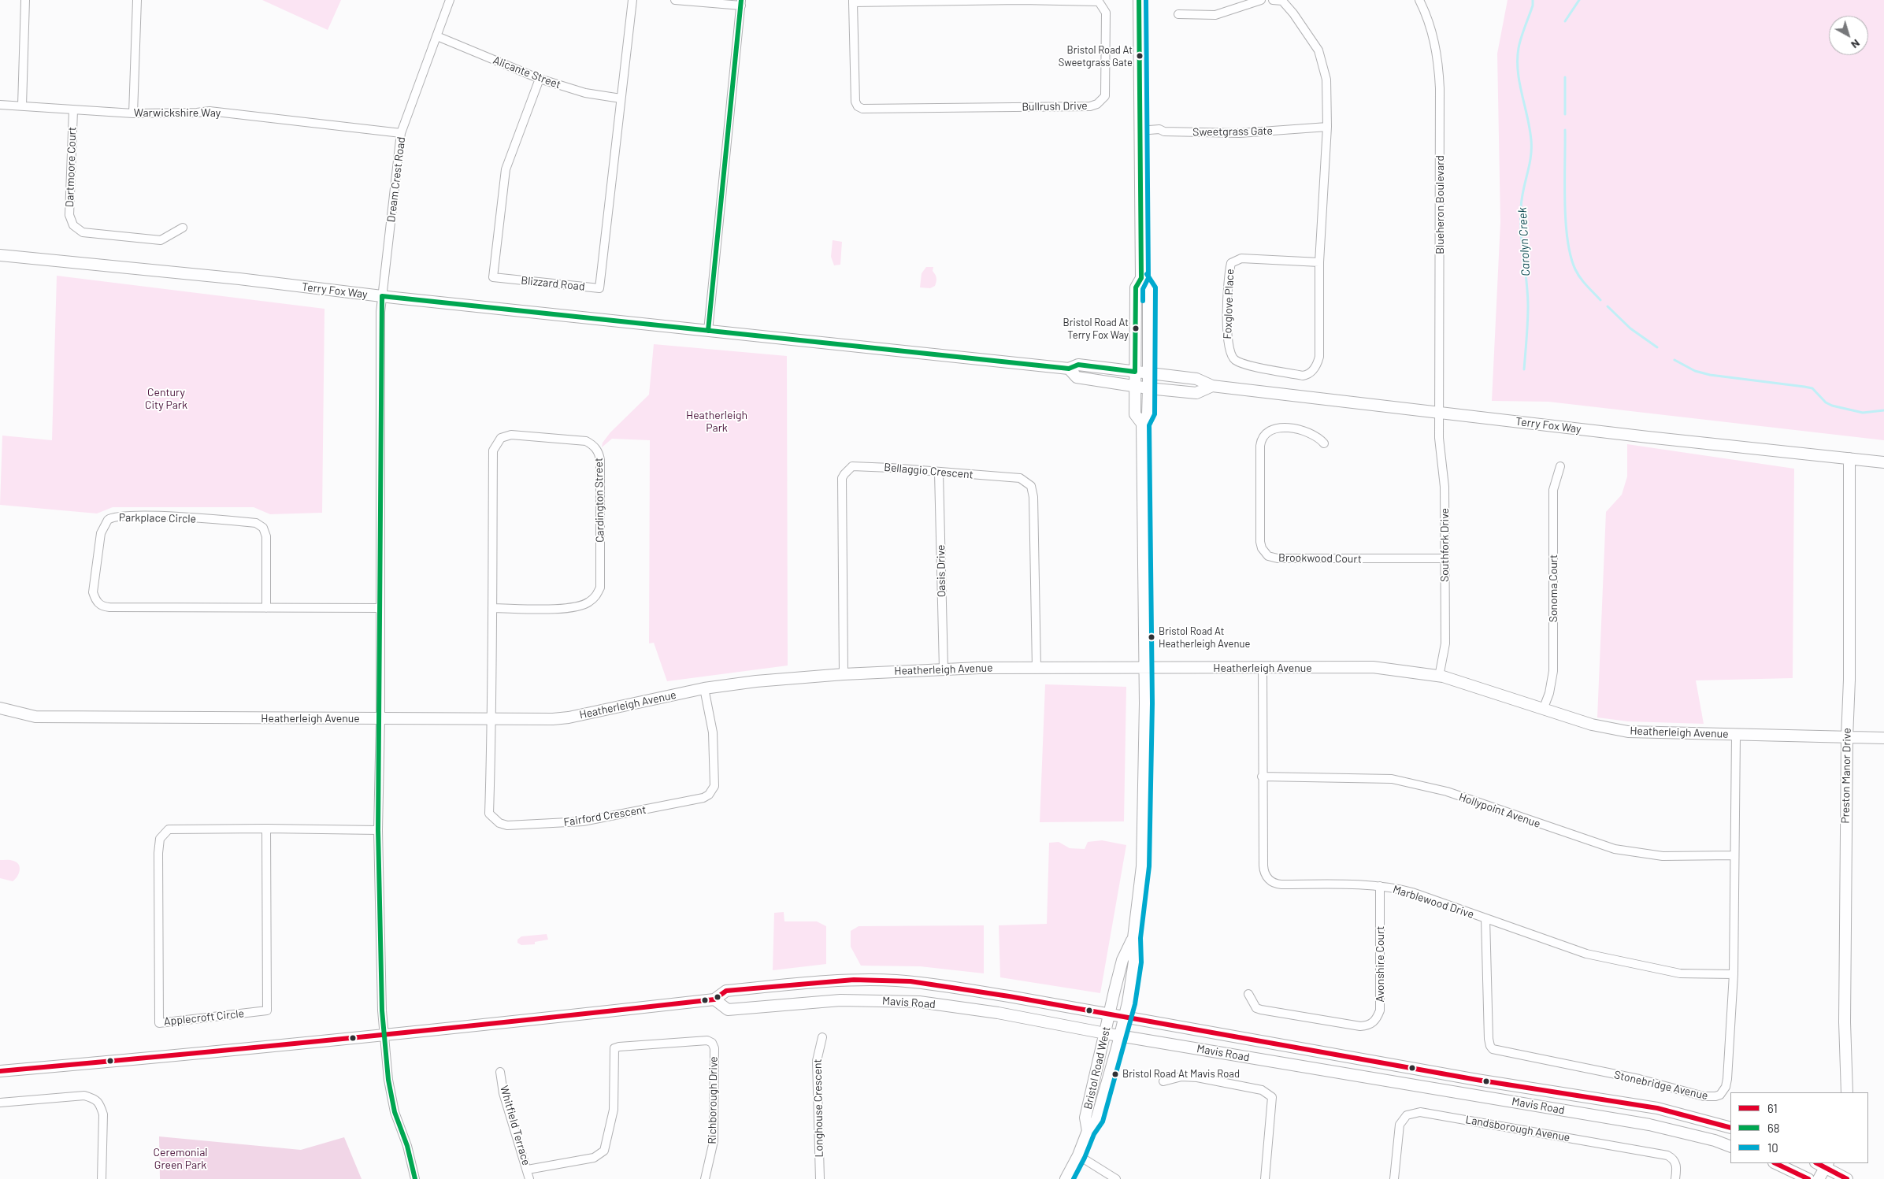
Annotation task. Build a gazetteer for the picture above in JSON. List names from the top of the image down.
{
  "streets": {
    "street": [
      "Alicante Street",
      "Bullrush Drive",
      "Warwickshire Way",
      "Sweetgrass Gate",
      "Dartmoore Court",
      "Dream Crest Road",
      "Blueheron Boulevard",
      "Blizzard Road",
      "Terry Fox Way",
      "Foxglove Place",
      "Bellaggio Crescent",
      "Cardington Street",
      "Parkplace Circle",
      "Southfork Drive",
      "Brookwood Court",
      "Oasis Drive",
      "Sonoma Court",
      "Heatherleigh Avenue",
      "Preston Manor Drive",
      "Hollypoint Avenue",
      "Fairford Crescent",
      "Marblewood Drive",
      "Avonshire Court",
      "Mavis Road",
      "Applecroft Circle",
      "Bristol Road West",
      "Stonebridge Avenue",
      "Richborough Drive",
      "Longhouse Crescent",
      "Whitfield Terrace",
      "Landsborough Avenue"
    ]
  },
  "crossings": [
    ["Alicante Street", "Dream Crest Road"],
    ["Alicante Street", "Blizzard Road"],
    ["Warwickshire Way", "Dartmoore Court"],
    ["Warwickshire Way", "Dream Crest Road"],
    ["Sweetgrass Gate", "Foxglove Place"],
    ["Sweetgrass Gate", "Bristol Road West"],
    ["Dream Crest Road", "Terry Fox Way"],
    ["Dream Crest Road", "Parkplace Circle"],
    ["Dream Crest Road", "Heatherleigh Avenue"],
    ["Dream Crest Road", "Mavis Road"],
    ["Dream Crest Road", "Applecroft Circle"],
    ["Blueheron Boulevard", "Terry Fox Way"],
    ["Blueheron Boulevard", "Southfork Drive"],
    ["Terry Fox Way", "Southfork Drive"],
    ["Terry Fox Way", "Preston Manor Drive"],
    ["Terry Fox Way", "Bristol Road West"],
    ["Bellaggio Crescent", "Oasis Drive"],
    ["Bellaggio Crescent", "Heatherleigh Avenue"],
    ["Cardington Street", "Heatherleigh Avenue"],
    ["Cardington Street", "Fairford Crescent"],
    ["Southfork Drive", "Brookwood Court"],
    ["Southfork Drive", "Heatherleigh Avenue"],
    ["Oasis Drive", "Heatherleigh Avenue"],
    ["Sonoma Court", "Heatherleigh Avenue"],
    ["Heatherleigh Avenue", "Preston Manor Drive"],
    ["Heatherleigh Avenue", "Fairford Crescent"],
    ["Heatherleigh Avenue", "Marblewood Drive"],
    ["Heatherleigh Avenue", "Bristol Road West"],
    ["Heatherleigh Avenue", "Stonebridge Avenue"],
    ["Hollypoint Avenue", "Marblewood Drive"],
    ["Hollypoint Avenue", "Stonebridge Avenue"],
    ["Marblewood Drive", "Avonshire Court"],
    ["Marblewood Drive", "Stonebridge Avenue"],
    ["Mavis Road", "Bristol Road West"],
    ["Richborough Drive", "Whitfield Terrace"]
  ],
  "water": ["Carolyn Creek"],
  "parks": ["Century City Park", "Heatherleigh Park", "Ceremonial Green Park"],
  "places": [
    "Bristol Road At Sweetgrass Gate",
    "Bristol Road At Terry Fox Way",
    "Bristol Road At Heatherleigh Avenue",
    "Bristol Road At Mavis Road"
  ],
  "lines": ["transit line 68", "transit line 10", "transit line 61"],
  "legend": ["61", "68", "10"],
  "north": "bottom right"
}
